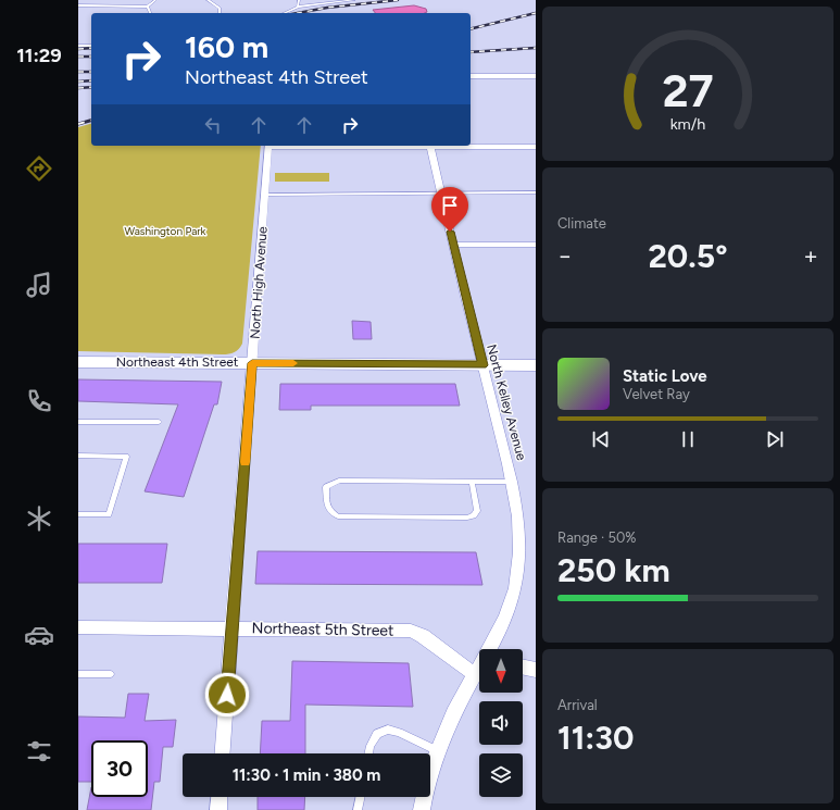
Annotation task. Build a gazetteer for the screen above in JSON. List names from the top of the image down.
{
  "streets": {
    "main road": ["Northeast 4th Street"],
    "street": ["North High Avenue", "North Kelley Avenue", "Northeast 5th Street"]
  },
  "crossings": [
    ["North High Avenue", "Northeast 4th Street"],
    ["North High Avenue", "Northeast 5th Street"],
    ["Northeast 4th Street", "North Kelley Avenue"],
    ["North Kelley Avenue", "Northeast 5th Street"]
  ],
  "parks": ["Washington Park"],
  "north": "bottom",
  "page": {
    "tabs": "11:29",
    "turn": ["160 m", "Northeast 4th Street"],
    "tile": [
      "Climate",
      ["Range · 50%", "250 km"],
      ["Arrival", "11:30"]
    ],
    "heat": ["−", "20.5°", "+"],
    "song": ["Static Love", "Velvet Ray"],
    "limit": "30",
    "trip": "11:30 · 1 min · 380 m",
    "gauge": ["27", "km/h"]
  }
}
